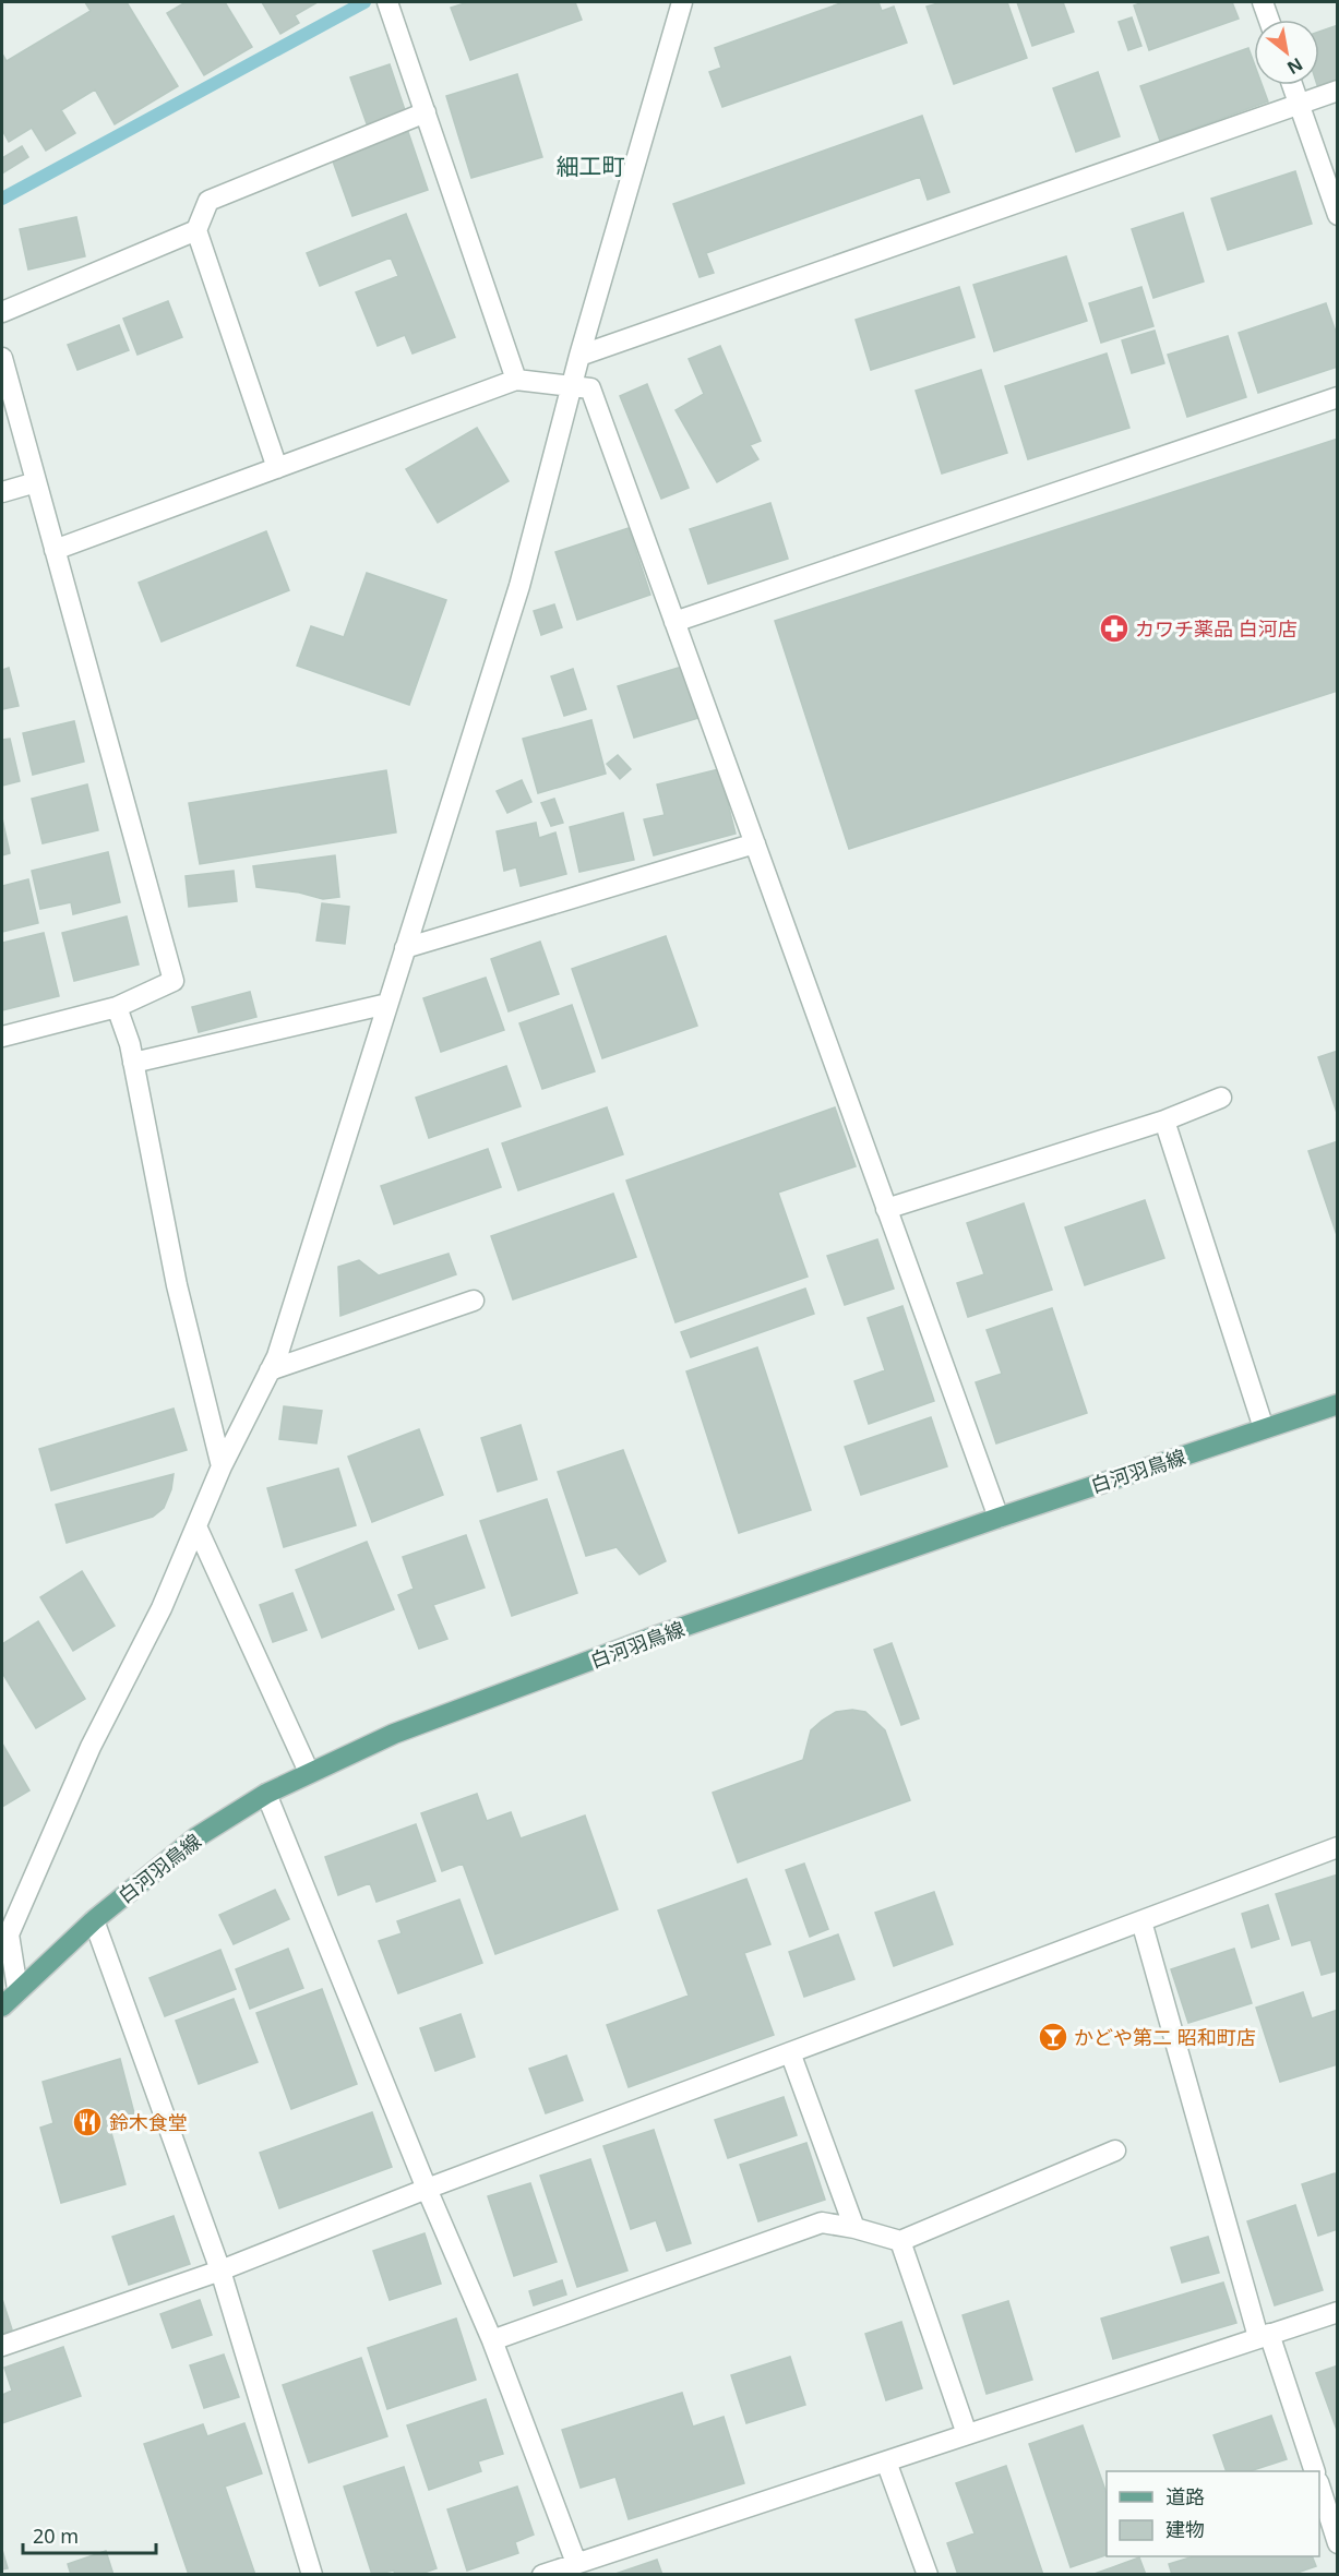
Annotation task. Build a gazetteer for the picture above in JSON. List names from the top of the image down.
{
  "streets": {
    "main road": ["白河羽鳥線"]
  },
  "districts": ["細工町"],
  "places": {
    "pharmacy": ["カワチ薬品 白河店"],
    "bar": ["かどや第二 昭和町店"],
    "restaurant": ["鈴木食堂"]
  },
  "legend": ["道路", "建物"],
  "scale_bar": "20 m",
  "north": "bottom right"
}
